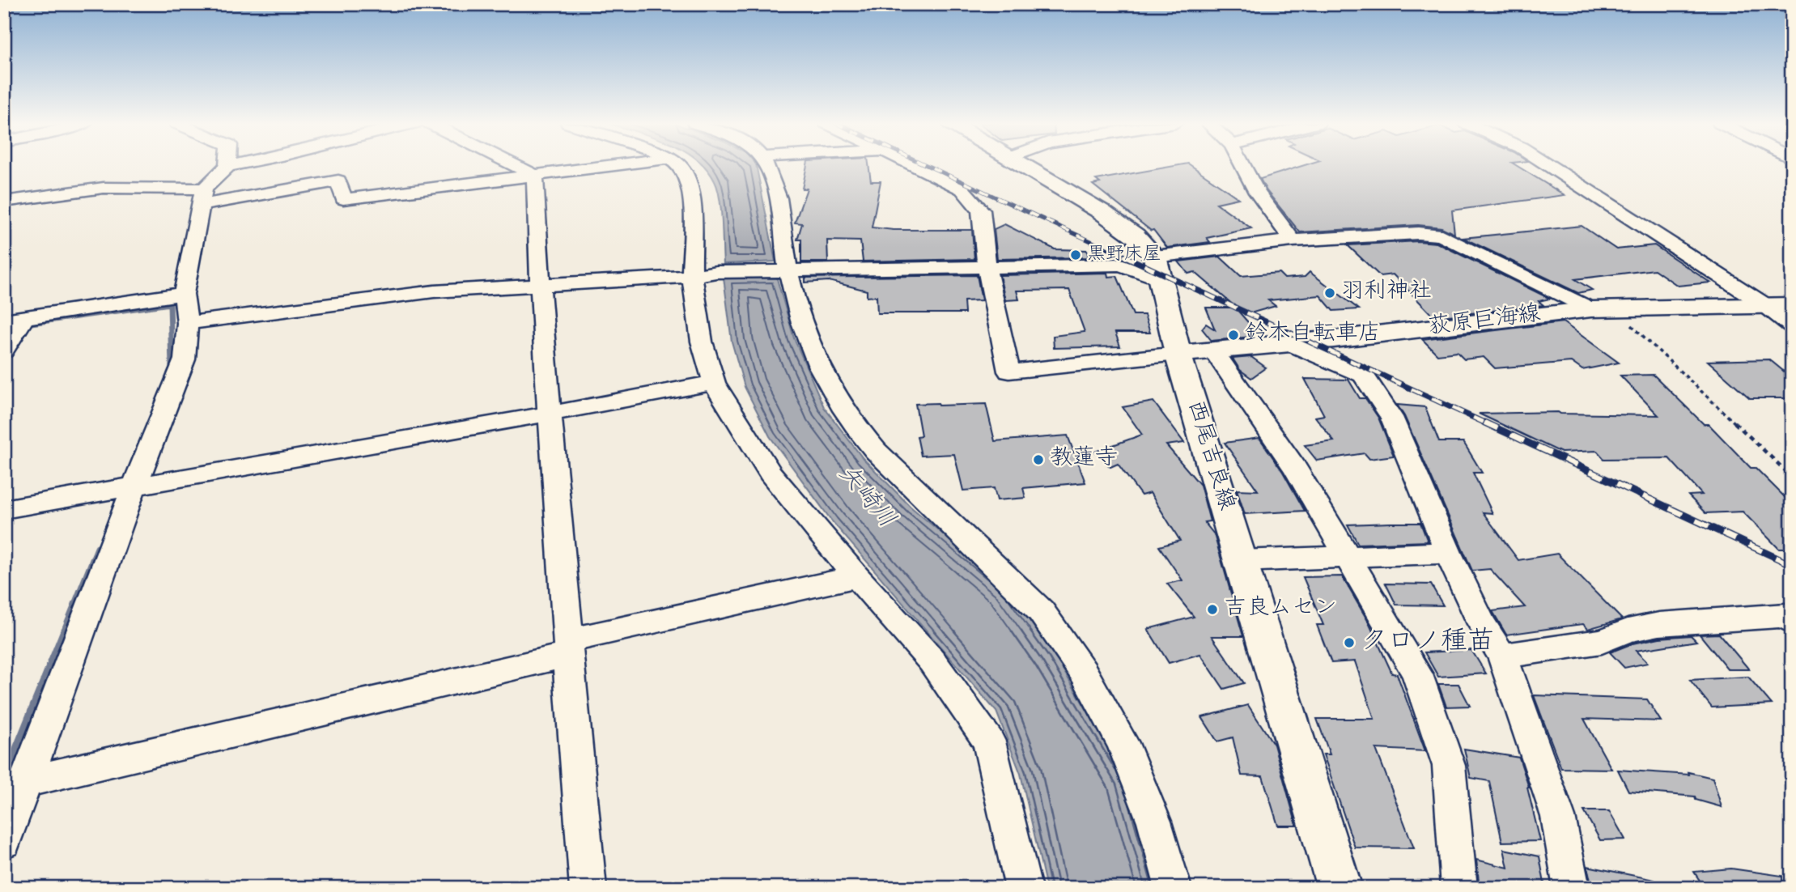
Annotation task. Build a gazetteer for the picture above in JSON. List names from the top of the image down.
{
  "streets": {
    "main road": ["荻原巨海線", "西尾吉良線"]
  },
  "crossings": [
    ["荻原巨海線", "西尾吉良線"]
  ],
  "water": ["矢崎川"],
  "places": [
    "黒野床屋",
    "羽利神社",
    "鈴木自転車店",
    "教蓮寺",
    "吉良ムセン",
    "クロノ種苗"
  ]
}
